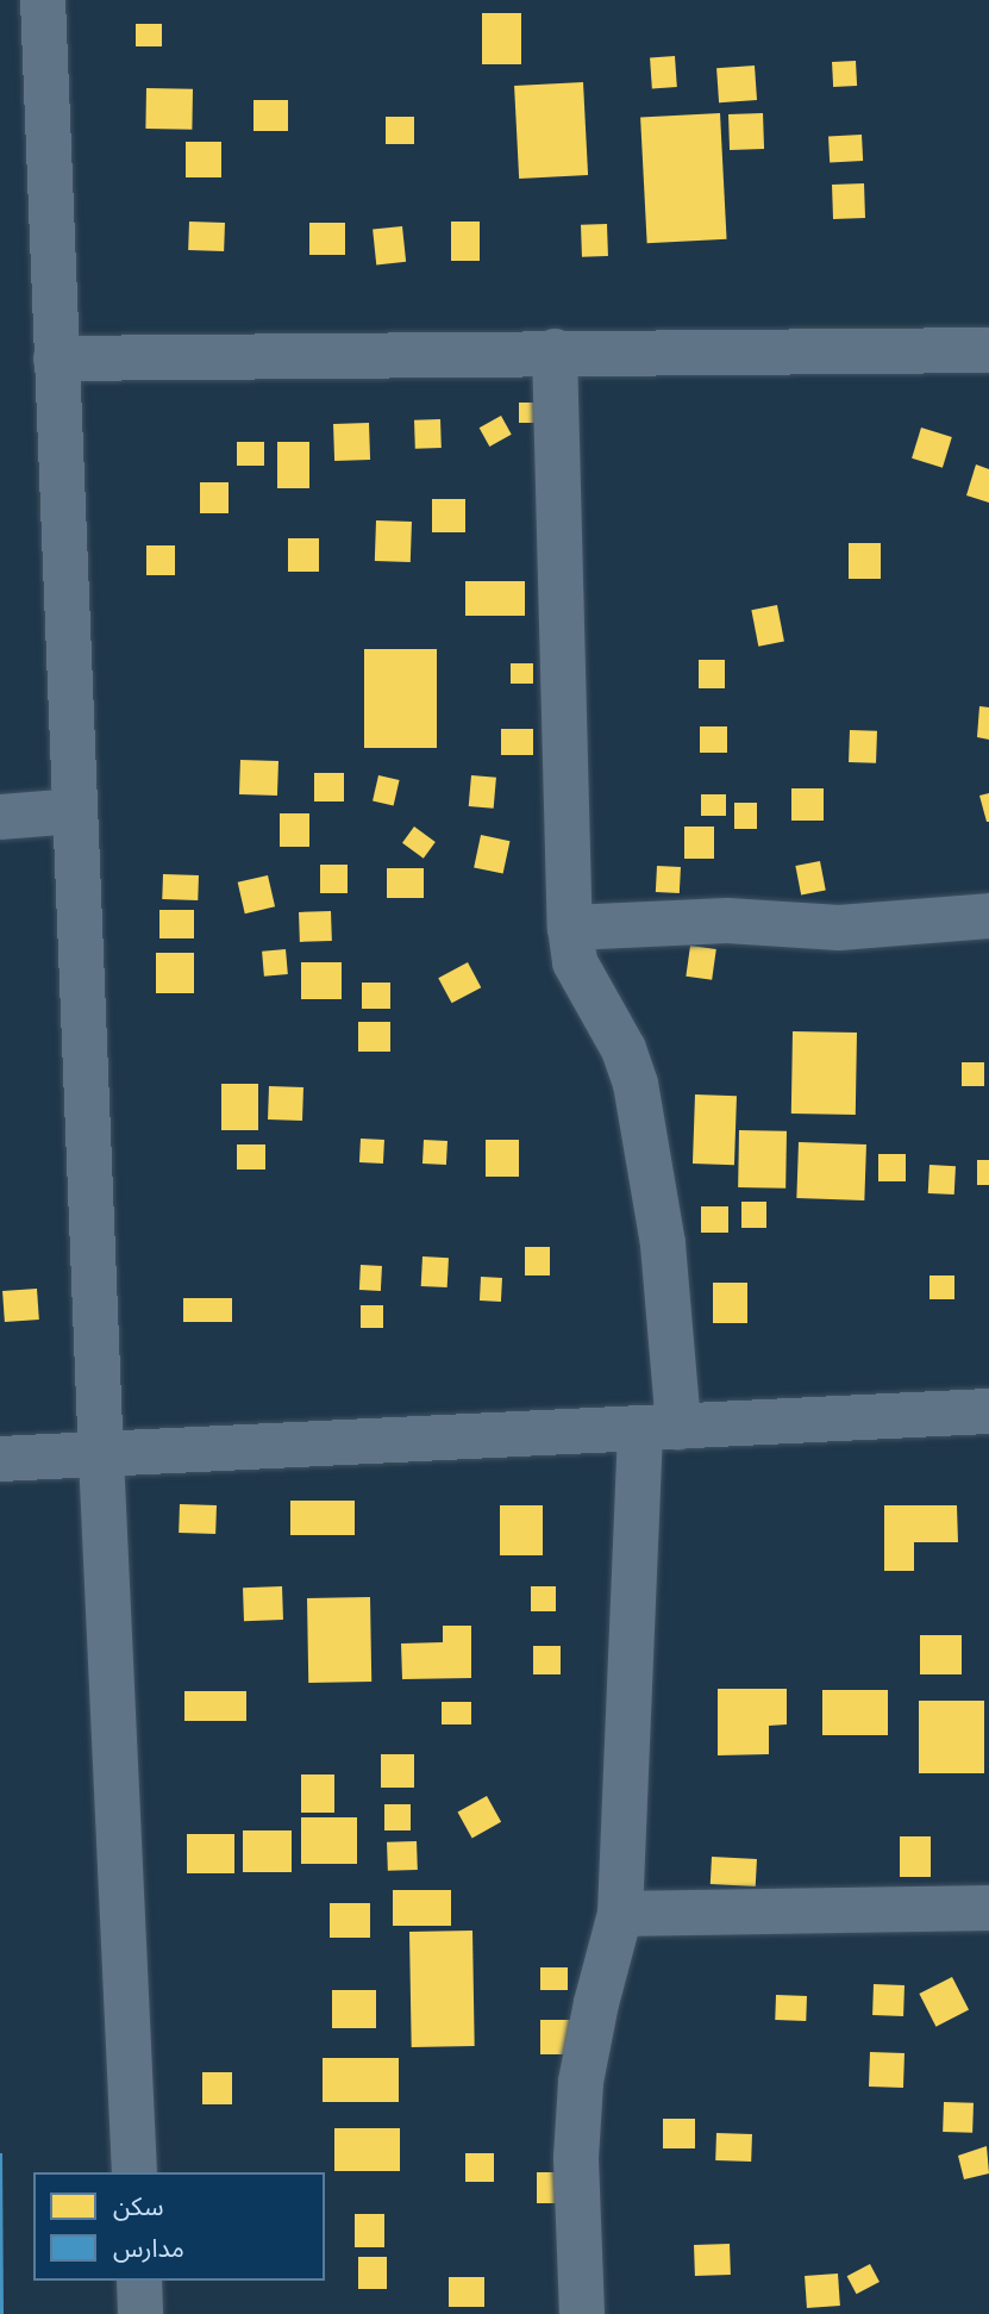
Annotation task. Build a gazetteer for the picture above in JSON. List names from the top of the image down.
{
  "legend": ["سكن", "مدارس"]
}
